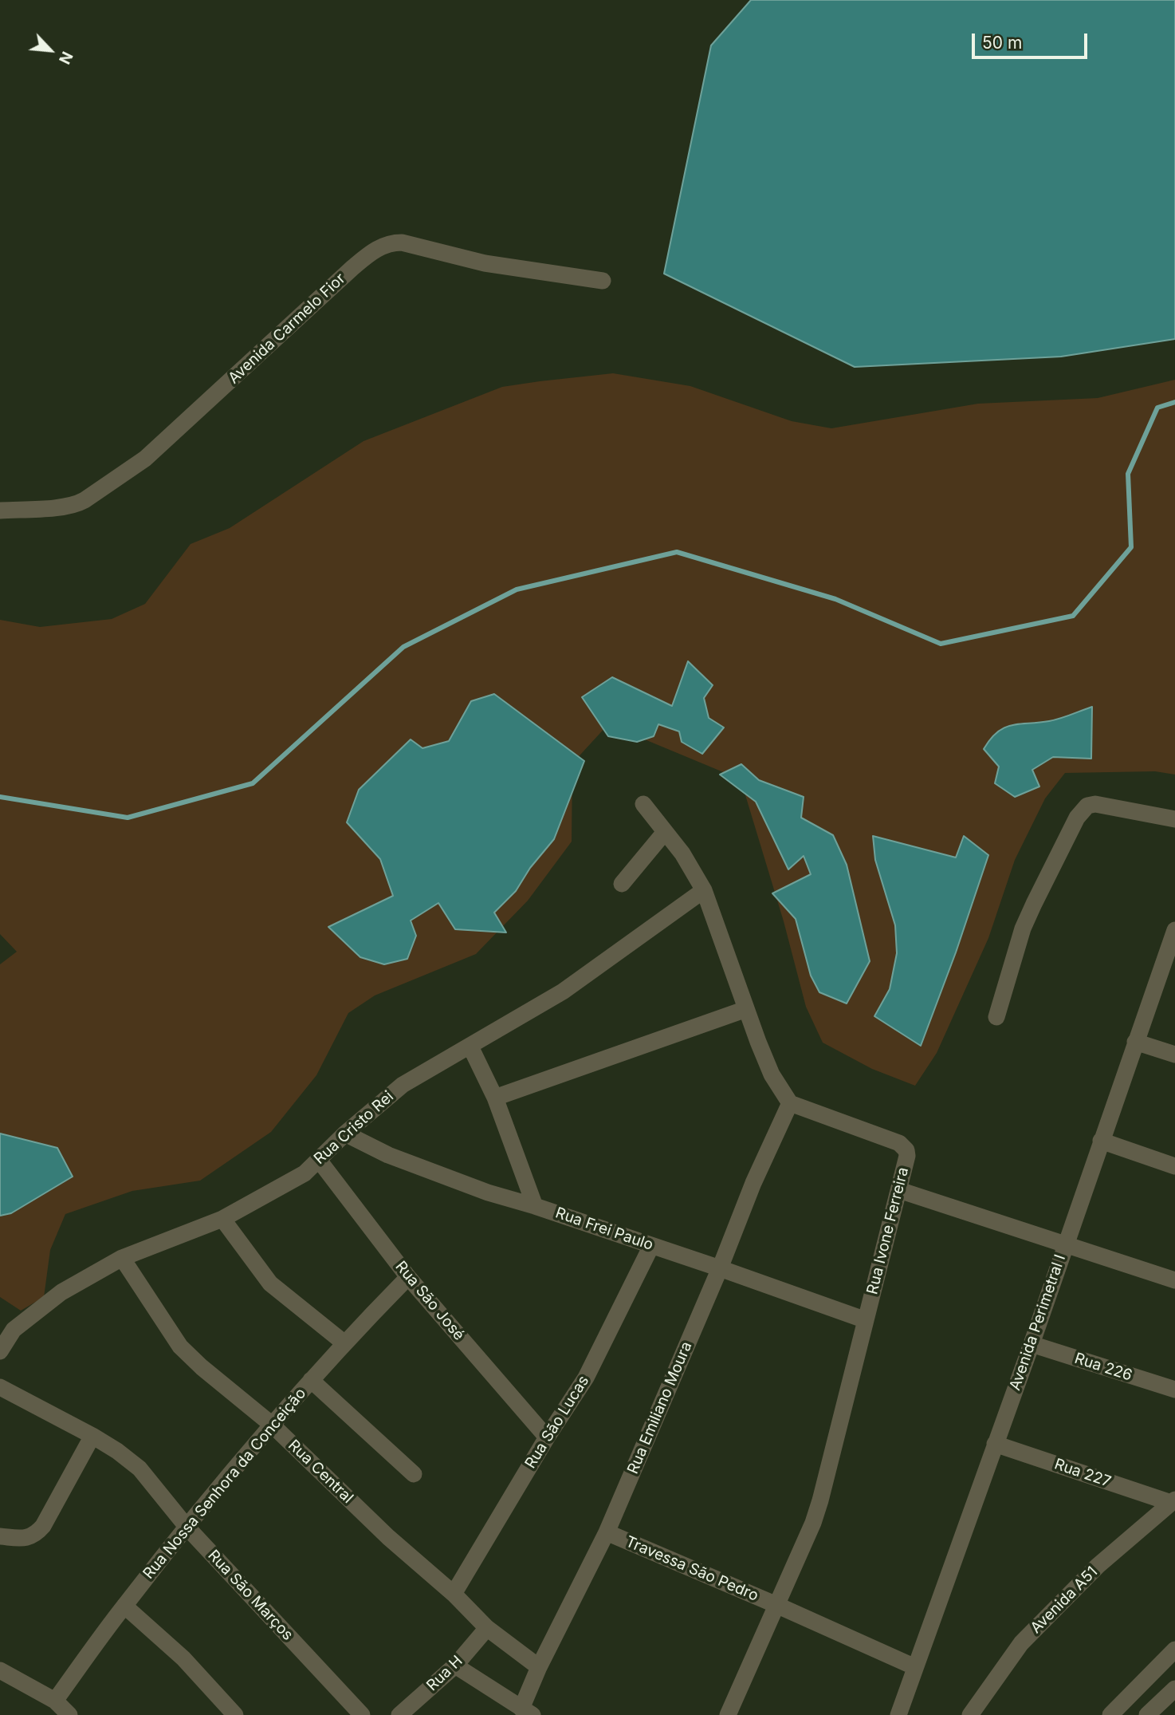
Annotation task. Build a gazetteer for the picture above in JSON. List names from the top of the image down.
{
  "streets": {
    "street": [
      "Avenida Carmelo Fior",
      "Rua Cristo Rei",
      "Rua Frei Paulo",
      "Rua Ivone Ferreira",
      "Rua São José",
      "Avenida Perimetral I",
      "Rua 226",
      "Rua Emiliano Moura",
      "Rua São Lucas",
      "Rua Central",
      "Rua 227",
      "Rua Nossa Senhora da Conceição",
      "Travessa São Pedro",
      "Rua São Marços",
      "Avenida A51",
      "Rua H"
    ]
  },
  "crossings": [
    ["Rua Cristo Rei", "Rua Frei Paulo"],
    ["Rua Cristo Rei", "Rua São José"],
    ["Rua Cristo Rei", "Rua Central"],
    ["Rua Frei Paulo", "Rua Ivone Ferreira"],
    ["Rua Frei Paulo", "Rua Emiliano Moura"],
    ["Rua Frei Paulo", "Rua São Lucas"],
    ["Rua Ivone Ferreira", "Rua Emiliano Moura"],
    ["Rua Ivone Ferreira", "Travessa São Pedro"],
    ["Rua São José", "Rua São Lucas"],
    ["Rua São José", "Rua Nossa Senhora da Conceição"],
    ["Avenida Perimetral I", "Rua 226"],
    ["Avenida Perimetral I", "Rua 227"],
    ["Avenida Perimetral I", "Travessa São Pedro"],
    ["Rua Emiliano Moura", "Rua Central"],
    ["Rua Emiliano Moura", "Travessa São Pedro"],
    ["Rua São Lucas", "Rua Central"],
    ["Rua Central", "Rua Nossa Senhora da Conceição"],
    ["Rua Central", "Rua H"],
    ["Rua 227", "Avenida A51"],
    ["Rua Nossa Senhora da Conceição", "Rua São Marços"]
  ],
  "scale_bar": "50 m",
  "north": "bottom right"
}
